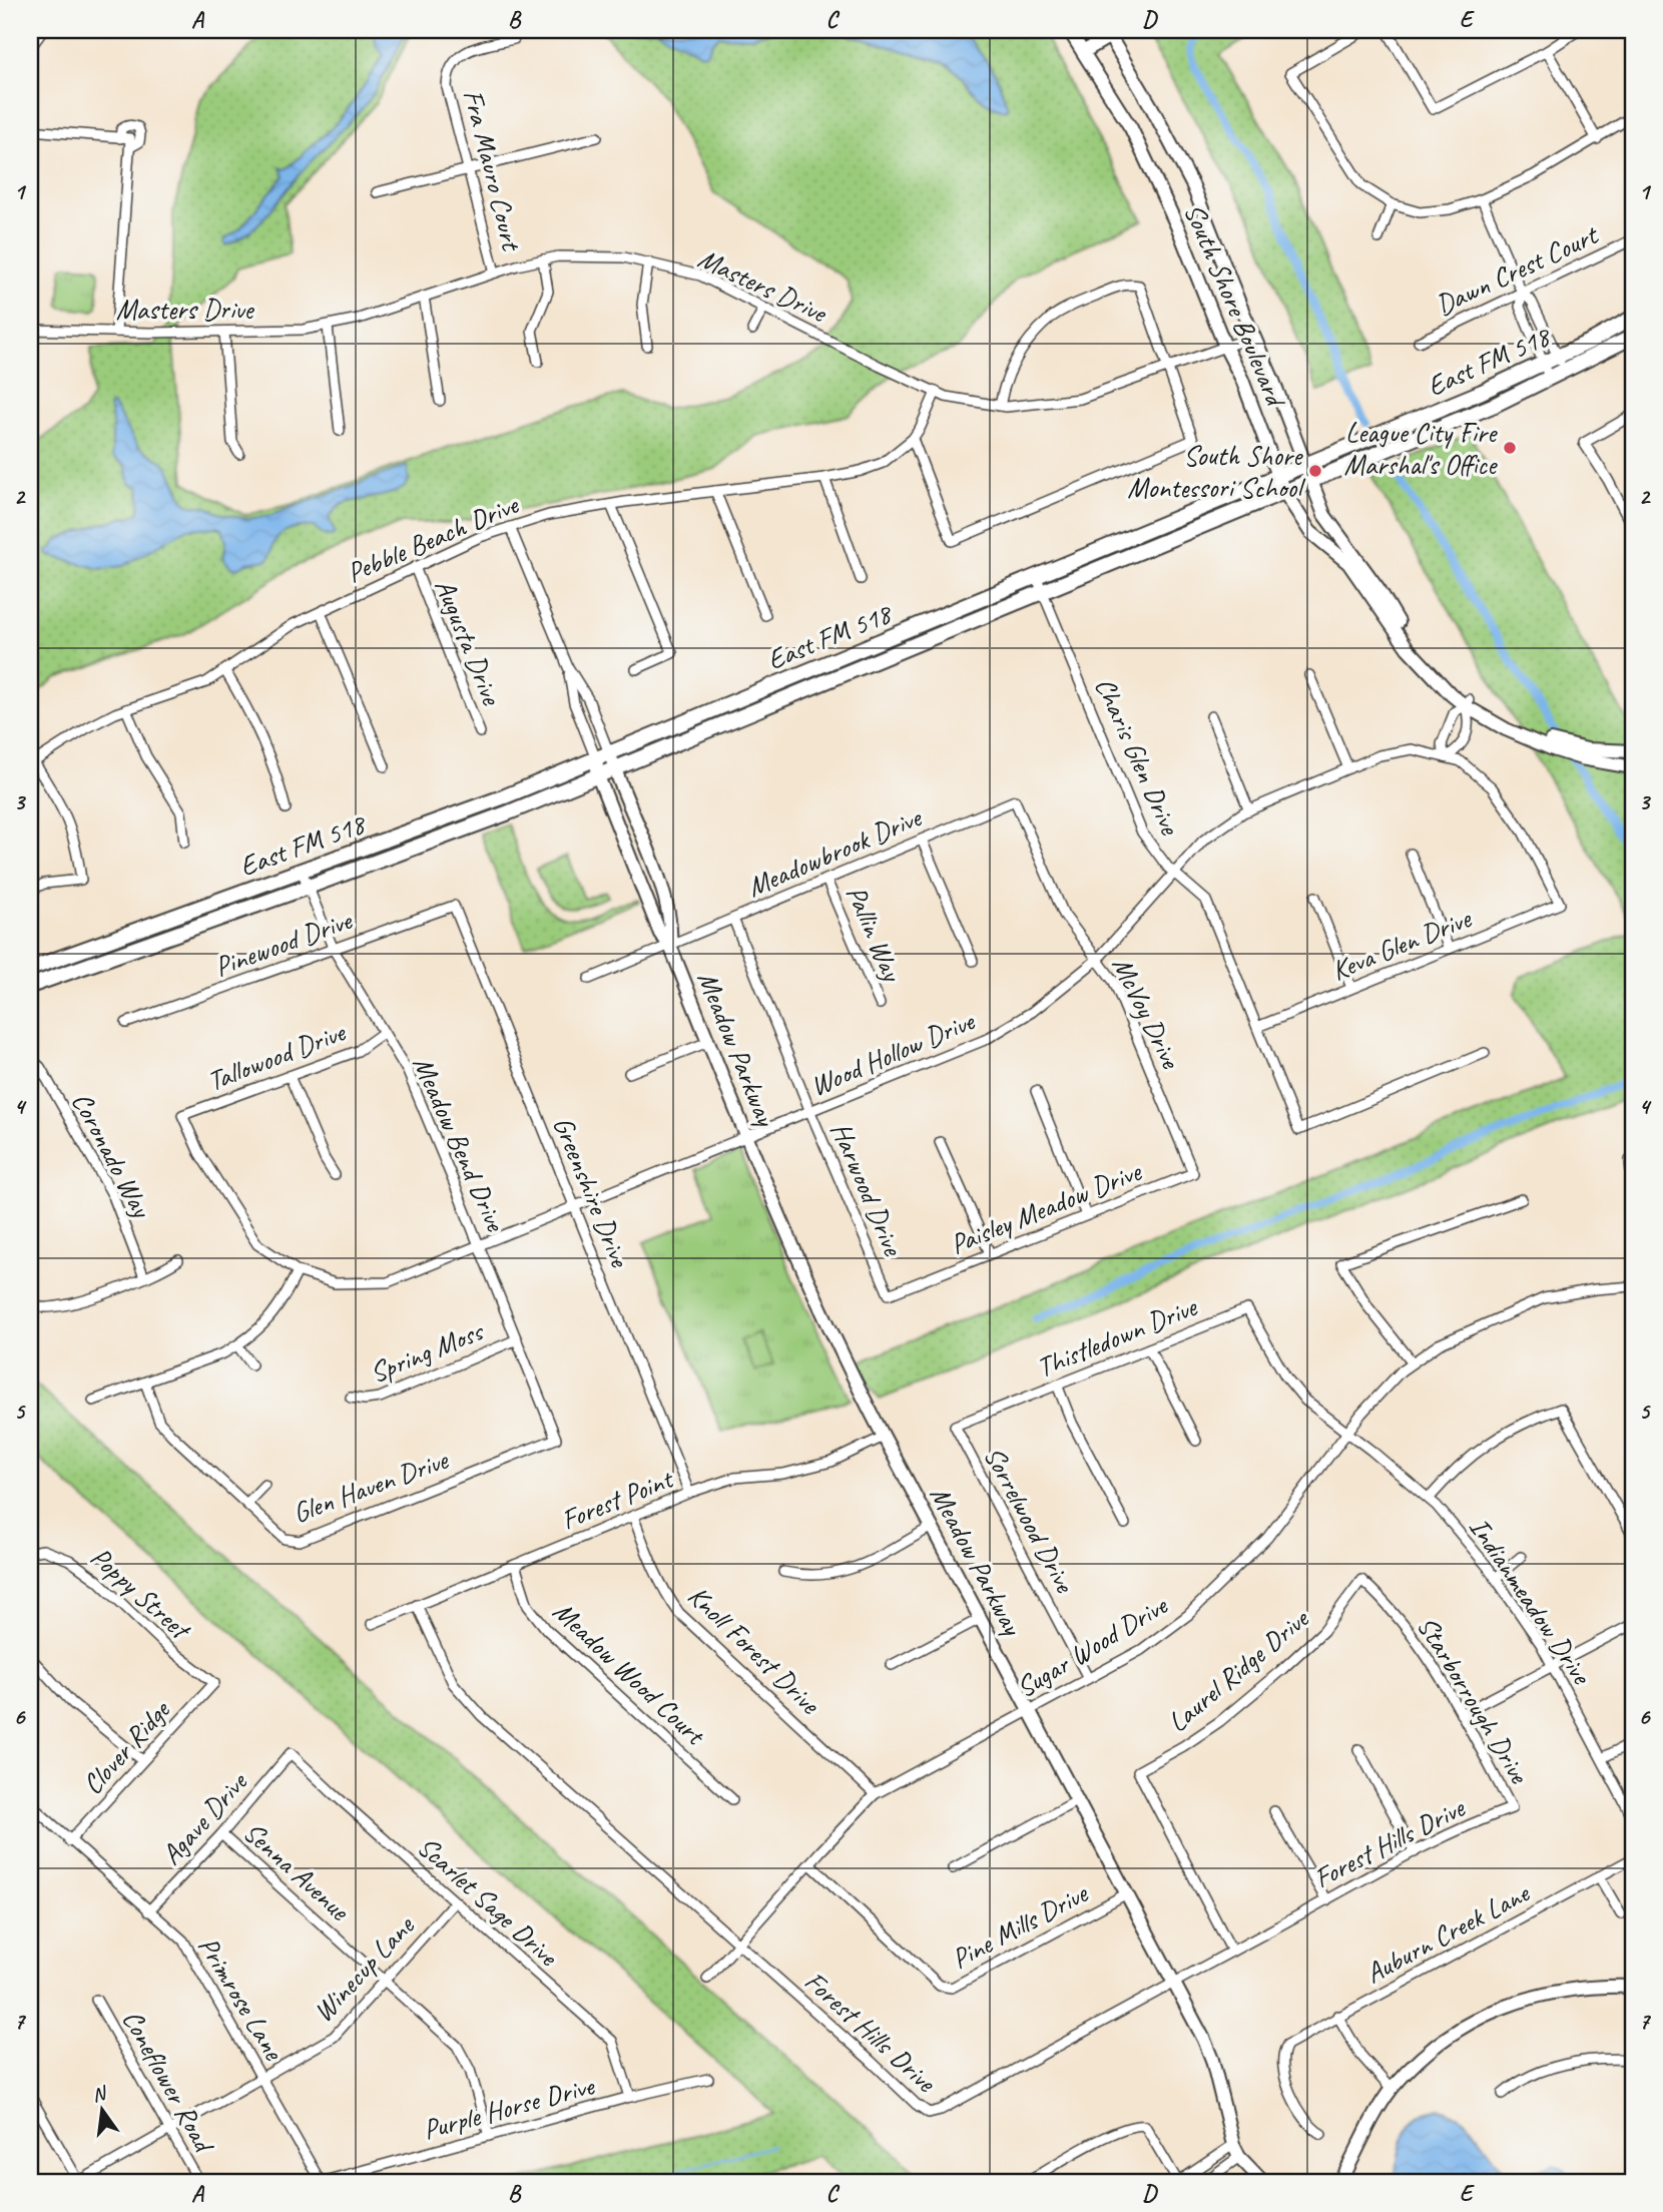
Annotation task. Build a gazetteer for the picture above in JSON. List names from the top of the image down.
{
  "streets": {
    "main road": ["East FM 518"],
    "street": [
      "Fra Mauro Court",
      "Dawn Crest Court",
      "Masters Drive",
      "South Shore Boulevard",
      "Pebble Beach Drive",
      "Augusta Drive",
      "Charis Glen Drive",
      "Meadowbrook Drive",
      "Pallin Way",
      "Pinewood Drive",
      "Keva Glen Drive",
      "McVoy Drive",
      "Meadow Parkway",
      "Wood Hollow Drive",
      "Tallowood Drive",
      "Meadow Bend Drive",
      "Coronado Way",
      "Harwood Drive",
      "Greenshire Drive",
      "Paisley Meadow Drive",
      "Thistledown Drive",
      "Spring Moss",
      "Glen Haven Drive",
      "Forest Point",
      "Sorrelwood Drive",
      "Poppy Street",
      "Indianmeadow Drive",
      "Sugar Wood Drive",
      "Knoll Forest Drive",
      "Laurel Ridge Drive",
      "Meadow Wood Court",
      "Starborrough Drive",
      "Clover Ridge",
      "Agave Drive",
      "Forest Hills Drive",
      "Senna Avenue",
      "Scarlet Sage Drive",
      "Pine Mills Drive",
      "Auburn Creek Lane",
      "Winecup Lane",
      "Primrose Lane",
      "Coneflower Road",
      "Purple Horse Drive"
    ]
  },
  "crossings": [
    ["Fra Mauro Court", "Masters Drive"],
    ["Masters Drive", "South Shore Boulevard"],
    ["Masters Drive", "Pebble Beach Drive"],
    ["South Shore Boulevard", "East FM 518"],
    ["East FM 518", "Charis Glen Drive"],
    ["East FM 518", "Meadow Parkway"],
    ["East FM 518", "Meadow Bend Drive"],
    ["Pebble Beach Drive", "Augusta Drive"],
    ["Charis Glen Drive", "Keva Glen Drive"],
    ["Charis Glen Drive", "Wood Hollow Drive"],
    ["Meadowbrook Drive", "Pallin Way"],
    ["Meadowbrook Drive", "McVoy Drive"],
    ["Meadowbrook Drive", "Meadow Parkway"],
    ["Meadowbrook Drive", "Harwood Drive"],
    ["Pinewood Drive", "Meadow Bend Drive"],
    ["Pinewood Drive", "Greenshire Drive"],
    ["Keva Glen Drive", "Wood Hollow Drive"],
    ["McVoy Drive", "Wood Hollow Drive"],
    ["McVoy Drive", "Paisley Meadow Drive"],
    ["Meadow Parkway", "Wood Hollow Drive"],
    ["Meadow Parkway", "Forest Point"],
    ["Meadow Parkway", "Sugar Wood Drive"],
    ["Meadow Parkway", "Forest Hills Drive"],
    ["Meadow Parkway", "Pine Mills Drive"],
    ["Wood Hollow Drive", "Tallowood Drive"],
    ["Wood Hollow Drive", "Meadow Bend Drive"],
    ["Wood Hollow Drive", "Harwood Drive"],
    ["Wood Hollow Drive", "Greenshire Drive"],
    ["Tallowood Drive", "Meadow Bend Drive"],
    ["Meadow Bend Drive", "Spring Moss"],
    ["Meadow Bend Drive", "Glen Haven Drive"],
    ["Harwood Drive", "Paisley Meadow Drive"],
    ["Greenshire Drive", "Forest Point"],
    ["Thistledown Drive", "Sorrelwood Drive"],
    ["Thistledown Drive", "Indianmeadow Drive"],
    ["Forest Point", "Knoll Forest Drive"],
    ["Forest Point", "Meadow Wood Court"],
    ["Forest Point", "Forest Hills Drive"],
    ["Sorrelwood Drive", "Sugar Wood Drive"],
    ["Poppy Street", "Clover Ridge"],
    ["Indianmeadow Drive", "Sugar Wood Drive"],
    ["Sugar Wood Drive", "Knoll Forest Drive"],
    ["Sugar Wood Drive", "Forest Hills Drive"],
    ["Sugar Wood Drive", "Pine Mills Drive"],
    ["Laurel Ridge Drive", "Starborrough Drive"],
    ["Laurel Ridge Drive", "Forest Hills Drive"],
    ["Starborrough Drive", "Forest Hills Drive"],
    ["Clover Ridge", "Primrose Lane"],
    ["Agave Drive", "Senna Avenue"],
    ["Agave Drive", "Scarlet Sage Drive"],
    ["Agave Drive", "Primrose Lane"],
    ["Senna Avenue", "Winecup Lane"],
    ["Senna Avenue", "Purple Horse Drive"],
    ["Scarlet Sage Drive", "Winecup Lane"],
    ["Scarlet Sage Drive", "Purple Horse Drive"],
    ["Winecup Lane", "Primrose Lane"],
    ["Winecup Lane", "Coneflower Road"],
    ["Primrose Lane", "Purple Horse Drive"]
  ],
  "places": ["League City Fire Marshal's Office", "South Shore Montessori School"],
  "north": "top",
  "grid": {
    "columns": [
      "A",
      "B",
      "C",
      "D",
      "E"
    ],
    "rows": [
      "1",
      "2",
      "3",
      "4",
      "5",
      "6",
      "7"
    ]
  }
}
